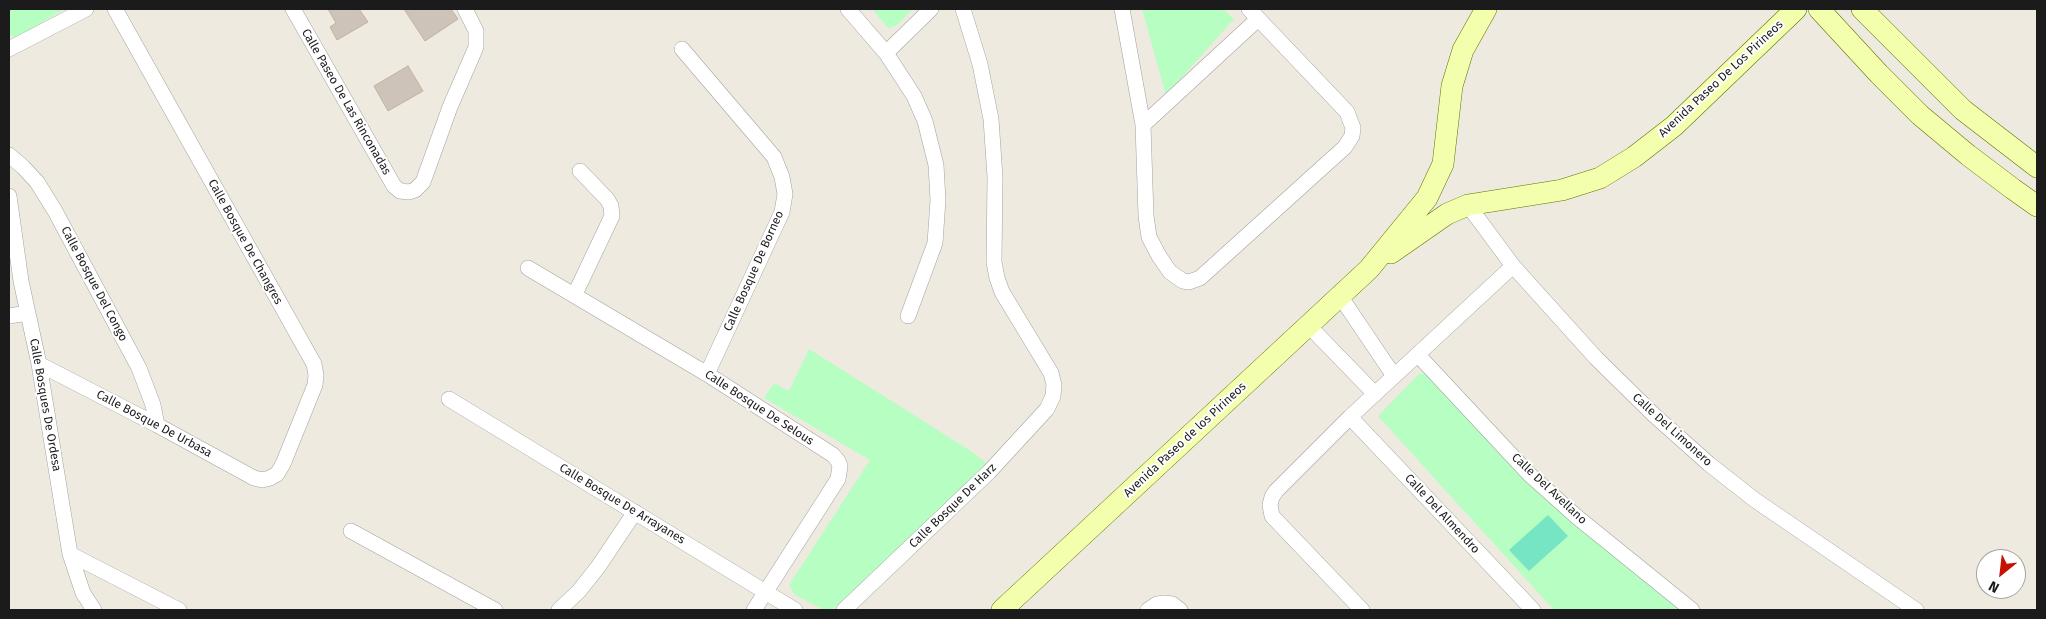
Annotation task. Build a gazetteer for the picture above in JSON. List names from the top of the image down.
{
  "streets": {
    "street": [
      "Avenida Paseo De Los Pirineos",
      "Calle Paseo De Las Rinconadas",
      "Calle Bosque De Changres",
      "Calle Bosque De Borneo",
      "Calle Bosque Del Congo",
      "Calle Bosques De Ordesa",
      "Calle Bosque De Selous",
      "Calle Bosque De Urbasa",
      "Calle Del Limonero",
      "Avenida Paseo de los Pirineos",
      "Calle Del Avellano",
      "Calle Bosque De Arrayanes",
      "Calle Bosque De Harz",
      "Calle Del Almendro"
    ]
  },
  "crossings": [
    ["Avenida Paseo De Los Pirineos", "Calle Del Limonero"],
    ["Avenida Paseo De Los Pirineos", "Avenida Paseo de los Pirineos"],
    ["Calle Bosque De Changres", "Calle Bosque De Urbasa"],
    ["Calle Bosque De Borneo", "Calle Bosque De Selous"],
    ["Calle Bosque Del Congo", "Calle Bosque De Urbasa"],
    ["Calle Bosques De Ordesa", "Calle Bosque De Urbasa"],
    ["Calle Bosque De Selous", "Calle Bosque De Arrayanes"]
  ],
  "north": "bottom left"
}
